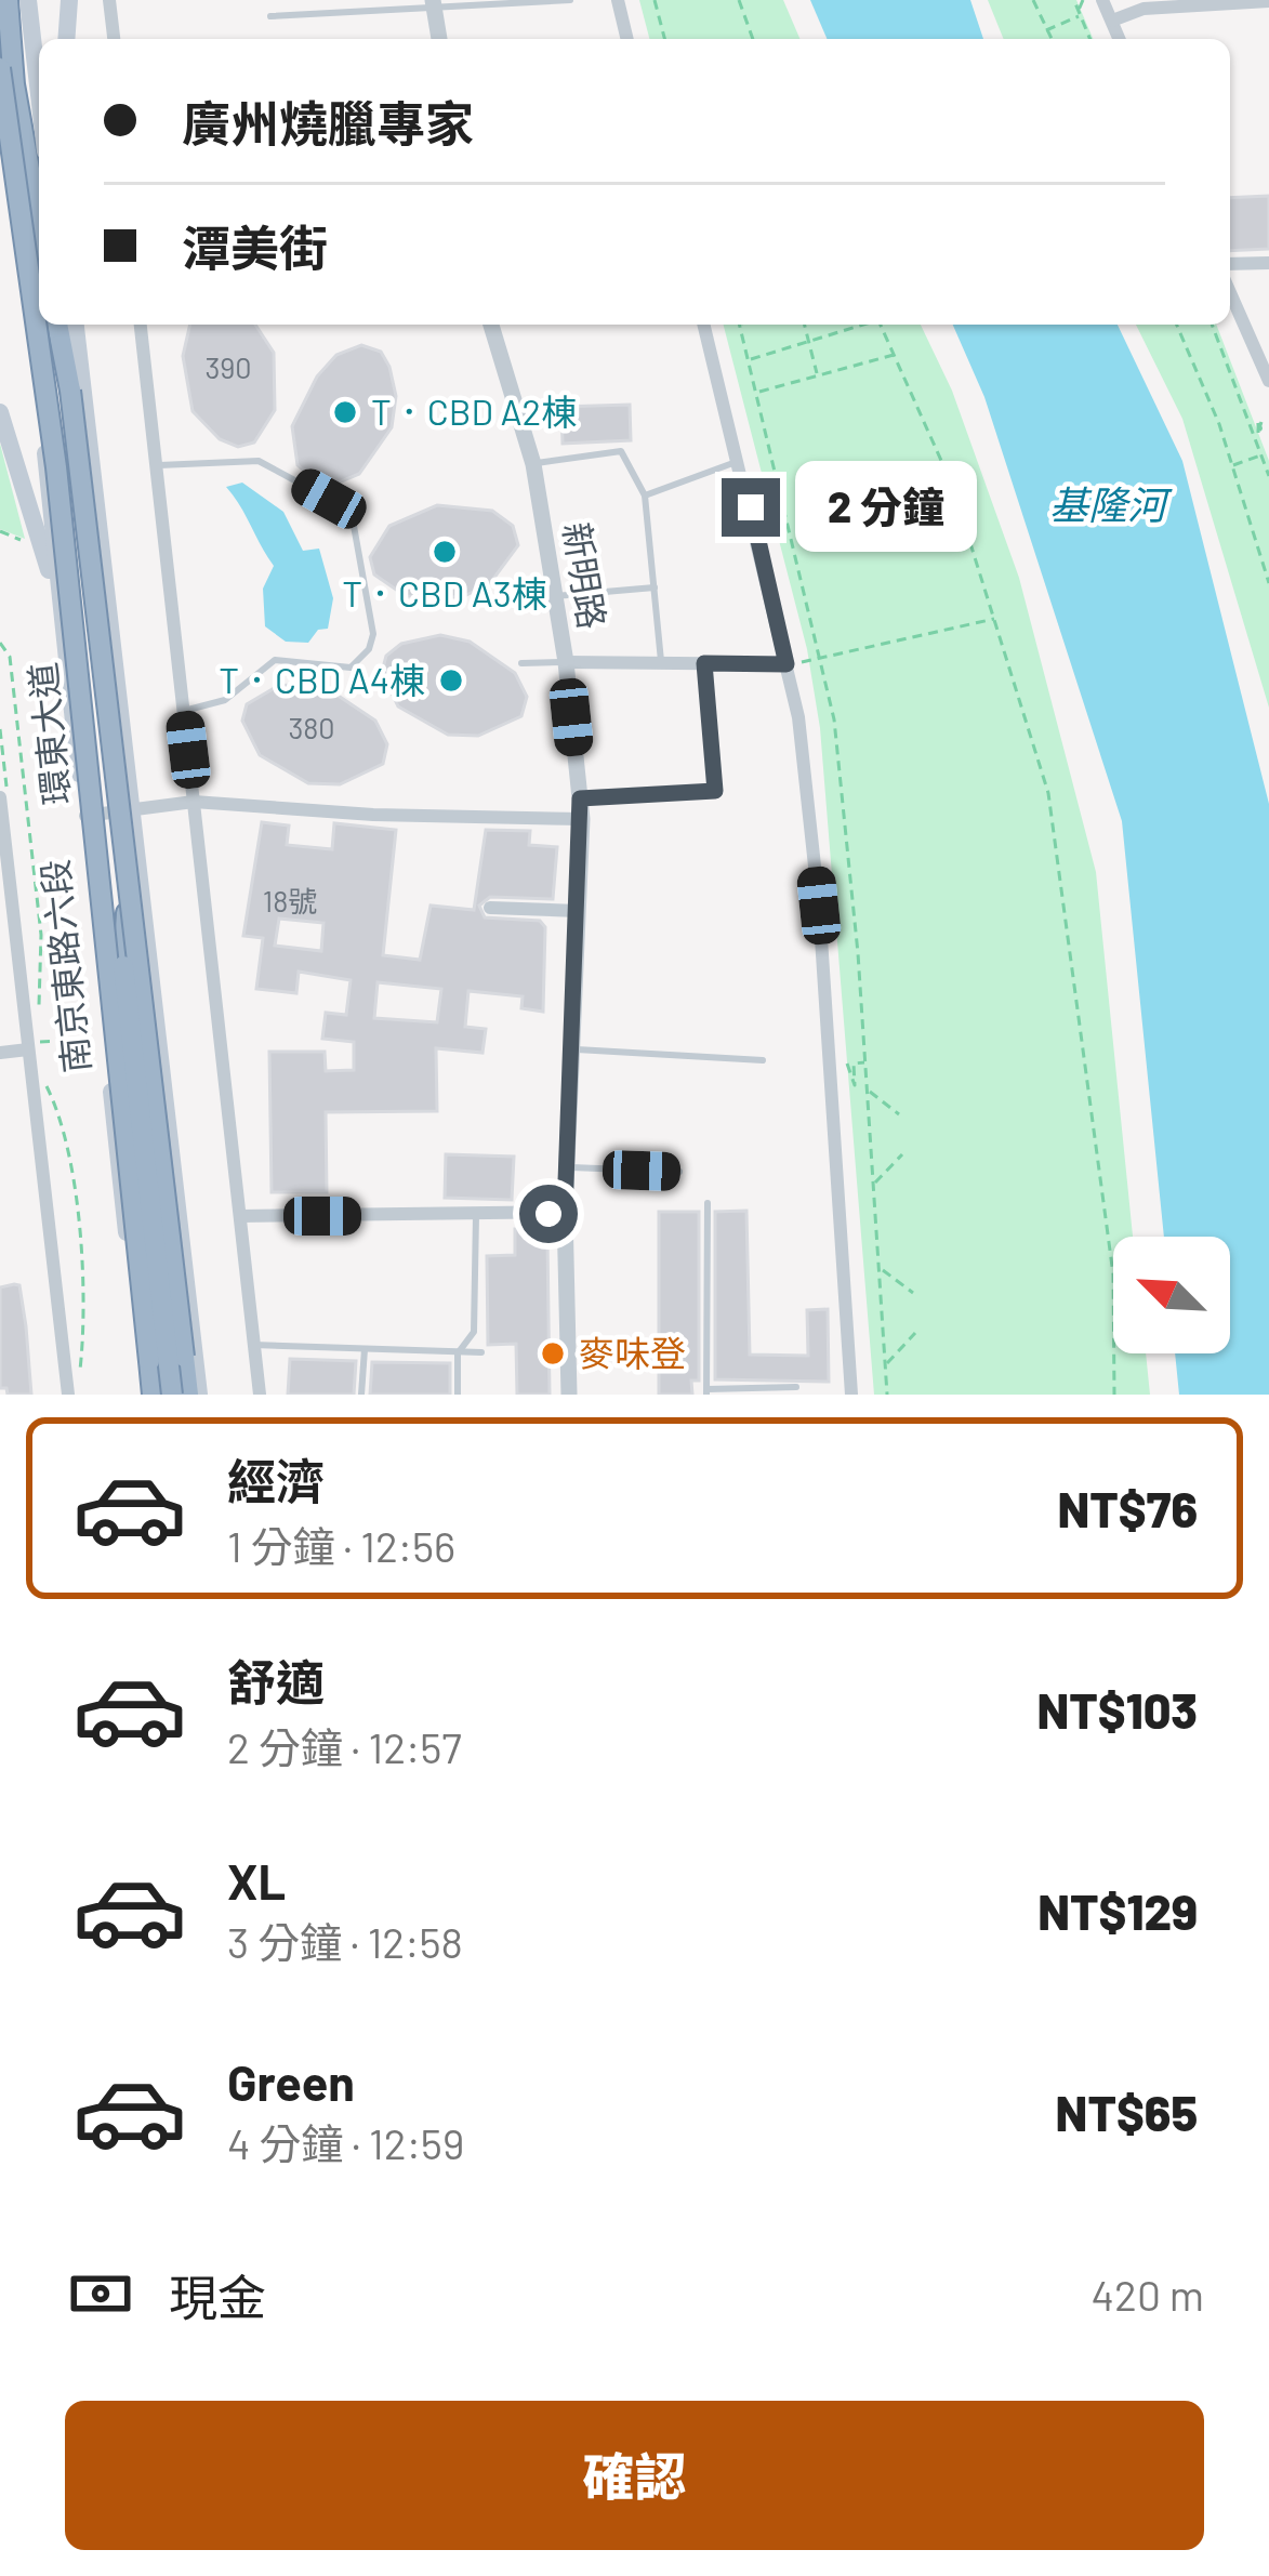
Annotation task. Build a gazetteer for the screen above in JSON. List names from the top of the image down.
{
  "streets": {
    "highway": ["環東大道"],
    "main road": ["南京東路六段"],
    "street": ["新明路"]
  },
  "crossings": [
    ["環東大道", "南京東路六段"]
  ],
  "water": ["基隆河"],
  "places": [
    "T．CBD A2棟",
    "T．CBD A3棟",
    "T．CBD A4棟",
    "麥味登"
  ],
  "house_numbers": ["390", "380", "18號"],
  "north": "top left",
  "page": {
    "banner": ["廣州燒臘專家", "潭美街"],
    "bubble": "2 分鐘",
    "list": [
      {
        "name": "經濟",
        "note": "1 分鐘 · 12:56",
        "value": "NT$76"
      },
      {
        "name": "舒適",
        "note": "2 分鐘 · 12:57",
        "value": "NT$103"
      },
      {
        "name": "XL",
        "note": "3 分鐘 · 12:58",
        "value": "NT$129"
      },
      {
        "name": "Green",
        "note": "4 分鐘 · 12:59",
        "value": "NT$65"
      }
    ],
    "pay": ["現金", "420 m"],
    "buttons": "確認"
  }
}
